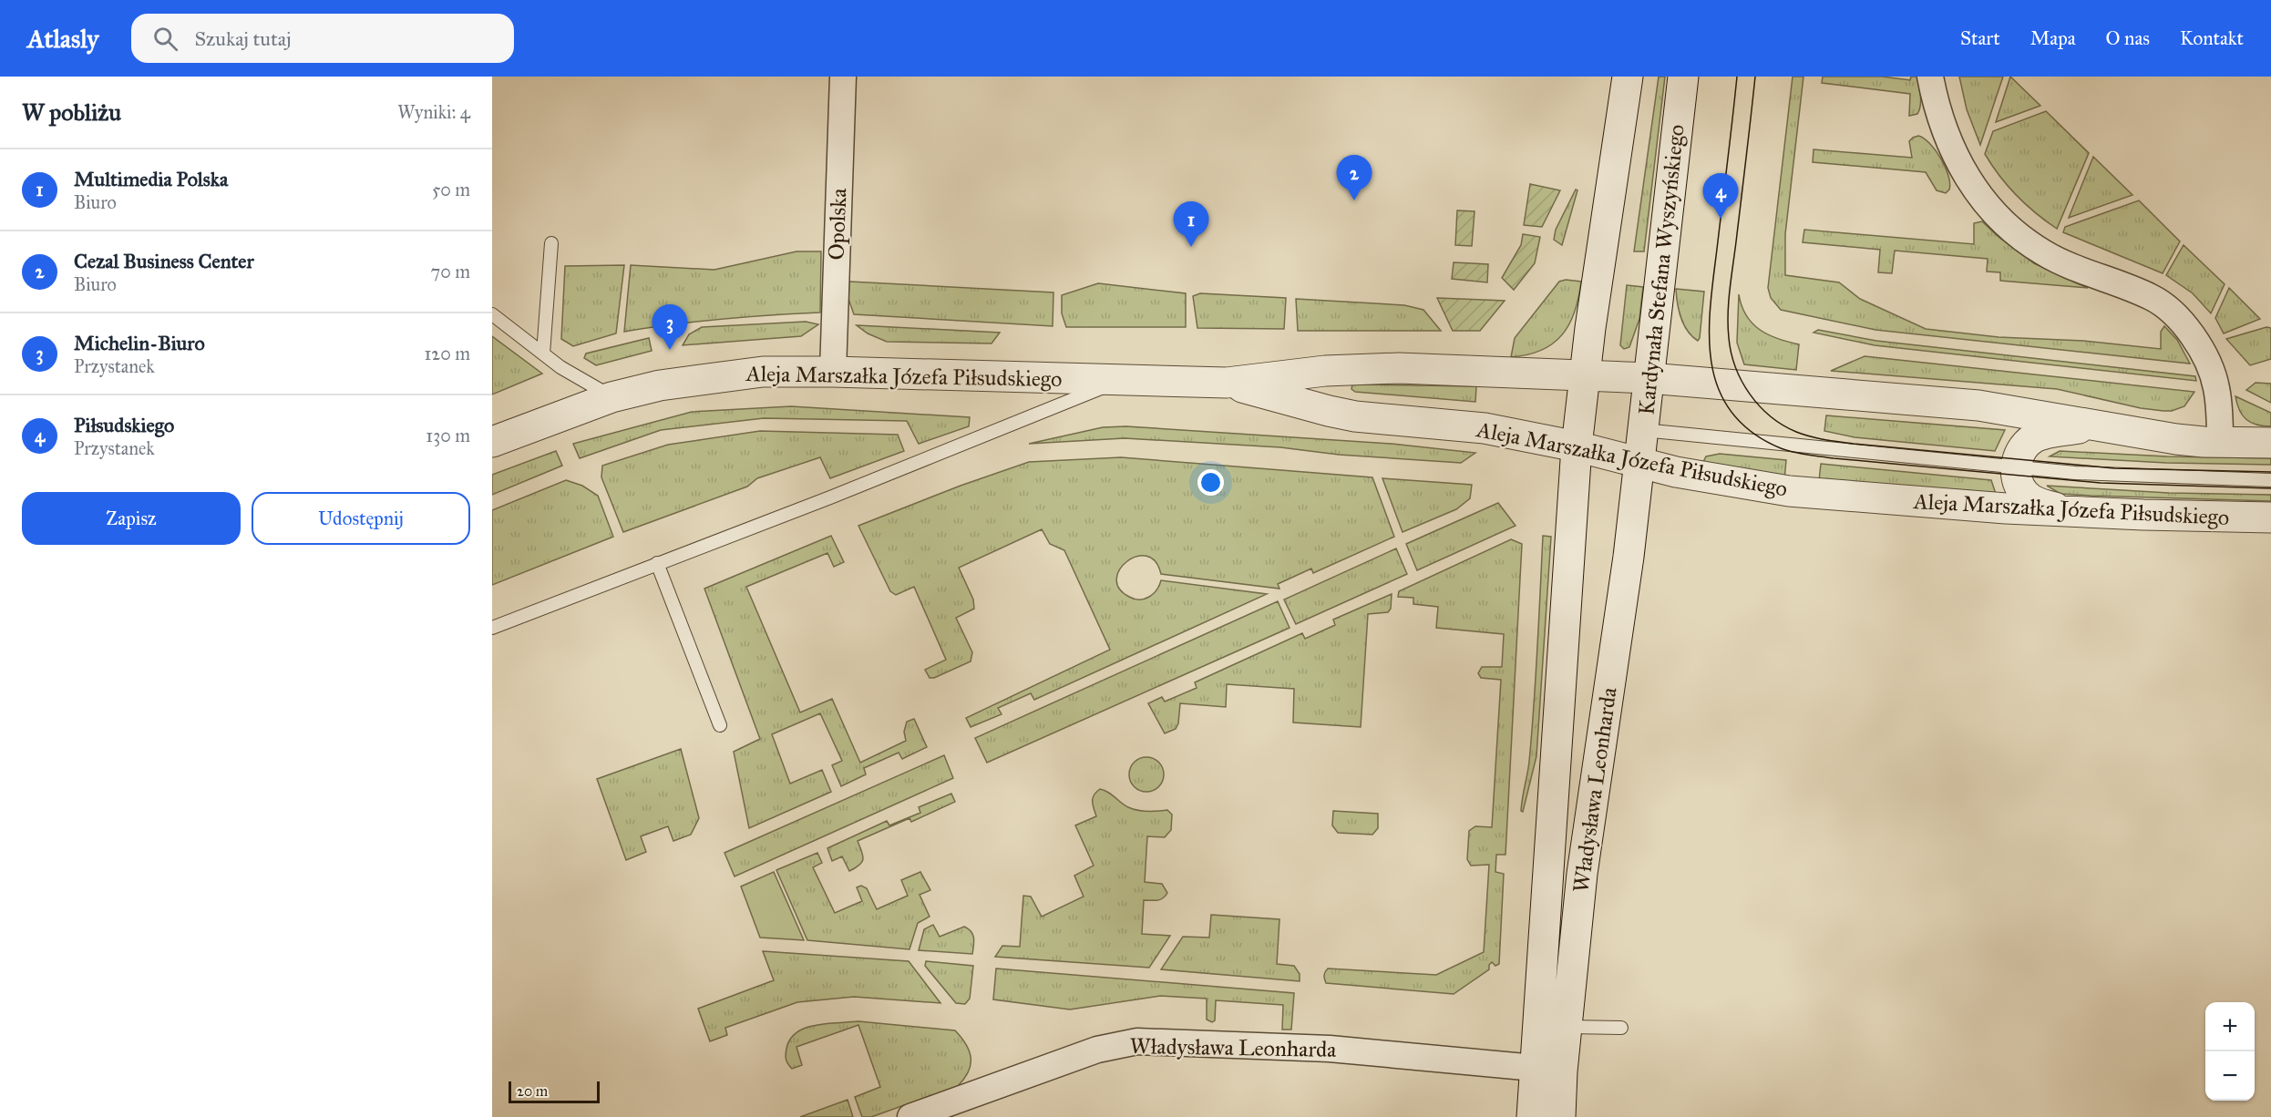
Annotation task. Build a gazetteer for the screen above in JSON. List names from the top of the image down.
{
  "streets": {
    "street": [
      "Opolska",
      "Kardynała Stefana Wyszyńskiego",
      "Aleja Marszałka Józefa Piłsudskiego",
      "Władysława Leonharda"
    ]
  },
  "crossings": [
    ["Opolska", "Aleja Marszałka Józefa Piłsudskiego"],
    ["Kardynała Stefana Wyszyńskiego", "Aleja Marszałka Józefa Piłsudskiego"],
    ["Kardynała Stefana Wyszyńskiego", "Władysława Leonharda"],
    ["Aleja Marszałka Józefa Piłsudskiego", "Władysława Leonharda"]
  ],
  "scale_bar": "20 m",
  "page": {
    "header": "Atlasly",
    "search": "Szukaj tutaj",
    "nav": [
      "Start",
      "Mapa",
      "O nas",
      "Kontakt"
    ],
    "heading": ["W pobliżu", "Wyniki: 4"],
    "list": [
      {
        "mark": "1",
        "name": "Multimedia Polska",
        "note": "Biuro",
        "value": "50 m"
      },
      {
        "mark": "2",
        "name": "Cezal Business Center",
        "note": "Biuro",
        "value": "70 m"
      },
      {
        "mark": "3",
        "name": "Michelin-Biuro",
        "note": "Przystanek",
        "value": "120 m"
      },
      {
        "mark": "4",
        "name": "Piłsudskiego",
        "note": "Przystanek",
        "value": "130 m"
      }
    ],
    "pins": [
      "2",
      "4",
      "1",
      "3"
    ],
    "buttons": ["Zapisz", "Udostępnij"],
    "map_buttons": ["+", "−"],
    "scale": "20 m"
  }
}
